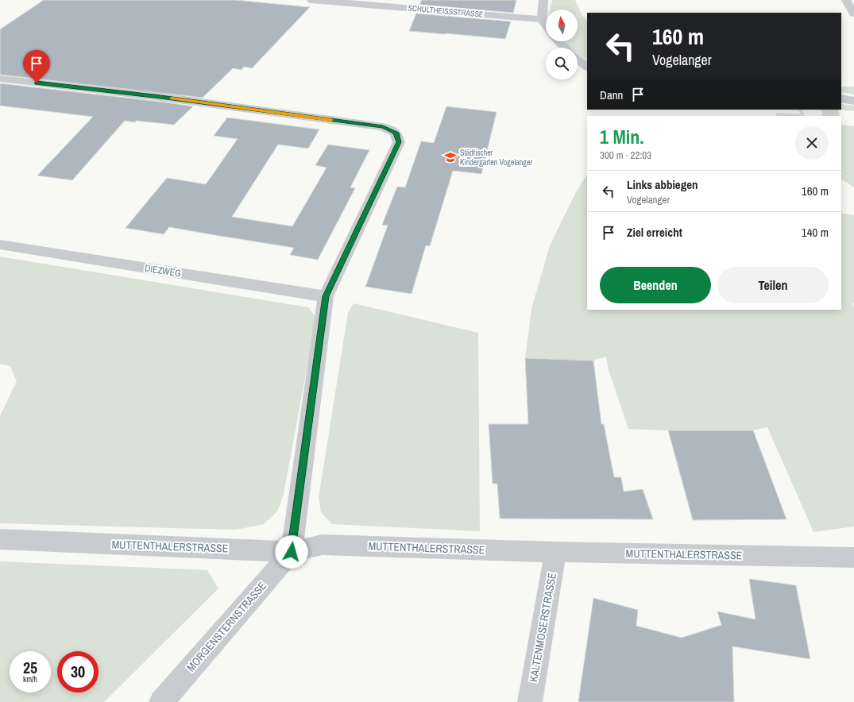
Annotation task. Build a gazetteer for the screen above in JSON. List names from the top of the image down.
{
  "streets": {
    "street": [
      "SCHULTHEISSSTRASSE",
      "DIEZWEG",
      "MUTTENTHALERSTRASSE",
      "MORGENSTERNSTRASSE",
      "KALTENMOSERSTRASSE"
    ]
  },
  "crossings": [
    ["MUTTENTHALERSTRASSE", "MORGENSTERNSTRASSE"],
    ["MUTTENTHALERSTRASSE", "KALTENMOSERSTRASSE"]
  ],
  "places": {
    "school or university": ["Städtischer Kindergarten Vogelanger"]
  },
  "north": "top",
  "page": {
    "turn": ["160 m", "Vogelanger"],
    "then": "Dann",
    "heading": ["1 Min.", "300 m · 22:03"],
    "list": [
      {
        "name": "Links abbiegen",
        "note": "Vogelanger",
        "value": "160 m"
      },
      {
        "name": "Ziel erreicht",
        "value": "140 m"
      }
    ],
    "buttons": ["Beenden", "Teilen"],
    "speed": "25 km/h",
    "limit": "30"
  }
}
